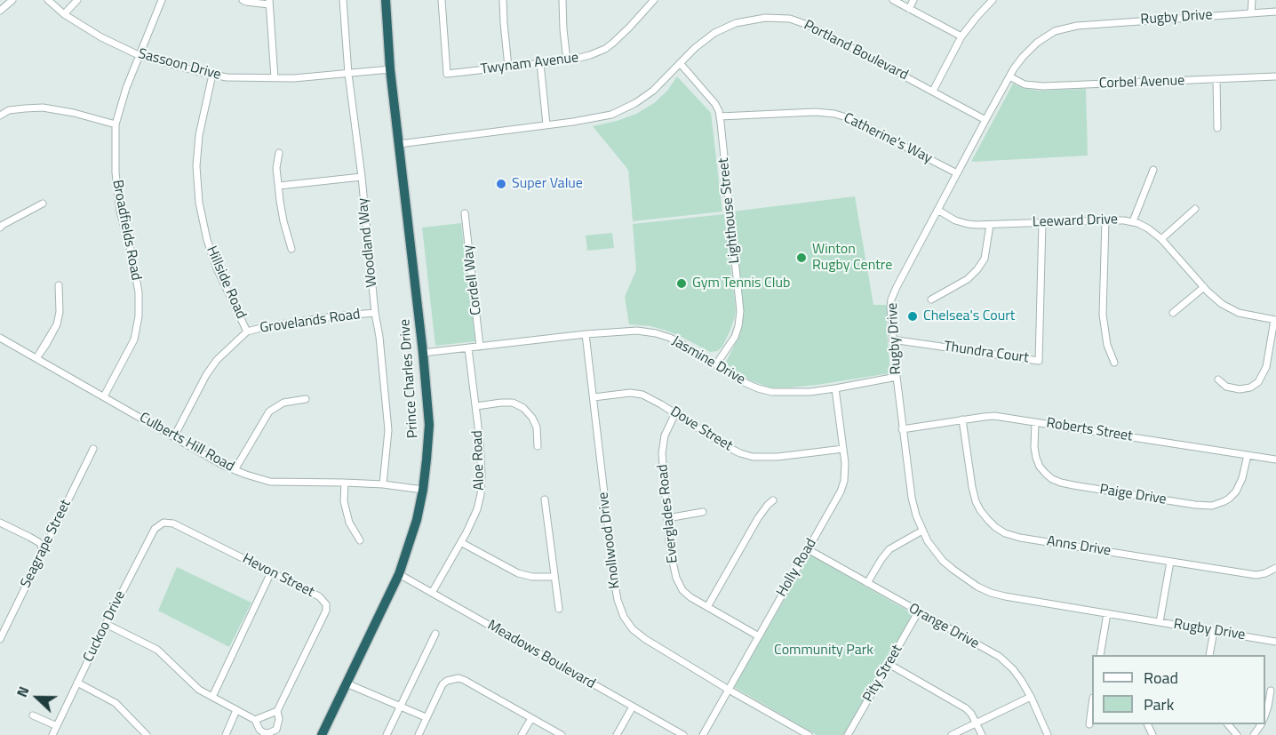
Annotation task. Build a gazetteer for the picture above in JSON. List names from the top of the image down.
{
  "streets": {
    "highway": ["Prince Charles Drive"],
    "street": [
      "Rugby Drive",
      "Portland Boulevard",
      "Twynam Avenue",
      "Sassoon Drive",
      "Corbel Avenue",
      "Catherine's Way",
      "Lighthouse Street",
      "Leeward Drive",
      "Broadfields Road",
      "Woodland Way",
      "Cordell Way",
      "Hillside Road",
      "Grovelands Road",
      "Thundra Court",
      "Jasmine Drive",
      "Dove Street",
      "Roberts Street",
      "Culberts Hill Road",
      "Aloe Road",
      "Paige Drive",
      "Everglades Road",
      "Knollwood Drive",
      "Seagrape Street",
      "Anns Drive",
      "Holly Road",
      "Hevon Street",
      "Cuckoo Drive",
      "Orange Drive",
      "Meadows Boulevard",
      "Pity Street"
    ]
  },
  "crossings": [
    ["Rugby Drive", "Portland Boulevard"],
    ["Rugby Drive", "Corbel Avenue"],
    ["Rugby Drive", "Catherine's Way"],
    ["Rugby Drive", "Leeward Drive"],
    ["Rugby Drive", "Thundra Court"],
    ["Rugby Drive", "Jasmine Drive"],
    ["Rugby Drive", "Roberts Street"],
    ["Portland Boulevard", "Lighthouse Street"],
    ["Portland Boulevard", "Prince Charles Drive"],
    ["Sassoon Drive", "Broadfields Road"],
    ["Sassoon Drive", "Woodland Way"],
    ["Sassoon Drive", "Hillside Road"],
    ["Sassoon Drive", "Prince Charles Drive"],
    ["Catherine's Way", "Lighthouse Street"],
    ["Lighthouse Street", "Jasmine Drive"],
    ["Leeward Drive", "Thundra Court"],
    ["Broadfields Road", "Culberts Hill Road"],
    ["Woodland Way", "Grovelands Road"],
    ["Woodland Way", "Culberts Hill Road"],
    ["Cordell Way", "Jasmine Drive"],
    ["Hillside Road", "Grovelands Road"],
    ["Grovelands Road", "Culberts Hill Road"],
    ["Jasmine Drive", "Prince Charles Drive"],
    ["Jasmine Drive", "Aloe Road"],
    ["Jasmine Drive", "Knollwood Drive"],
    ["Jasmine Drive", "Holly Road"],
    ["Prince Charles Drive", "Culberts Hill Road"],
    ["Prince Charles Drive", "Meadows Boulevard"],
    ["Dove Street", "Everglades Road"],
    ["Dove Street", "Knollwood Drive"],
    ["Dove Street", "Holly Road"],
    ["Roberts Street", "Paige Drive"],
    ["Roberts Street", "Anns Drive"],
    ["Aloe Road", "Meadows Boulevard"],
    ["Everglades Road", "Holly Road"],
    ["Knollwood Drive", "Holly Road"],
    ["Holly Road", "Orange Drive"],
    ["Hevon Street", "Cuckoo Drive"],
    ["Orange Drive", "Pity Street"]
  ],
  "parks": ["Community Park"],
  "places": [
    "Super Value",
    "Winton Rugby Centre",
    "Gym Tennis Club",
    "Chelsea's Court"
  ],
  "legend": ["Road", "Park"],
  "north": "left"
}
